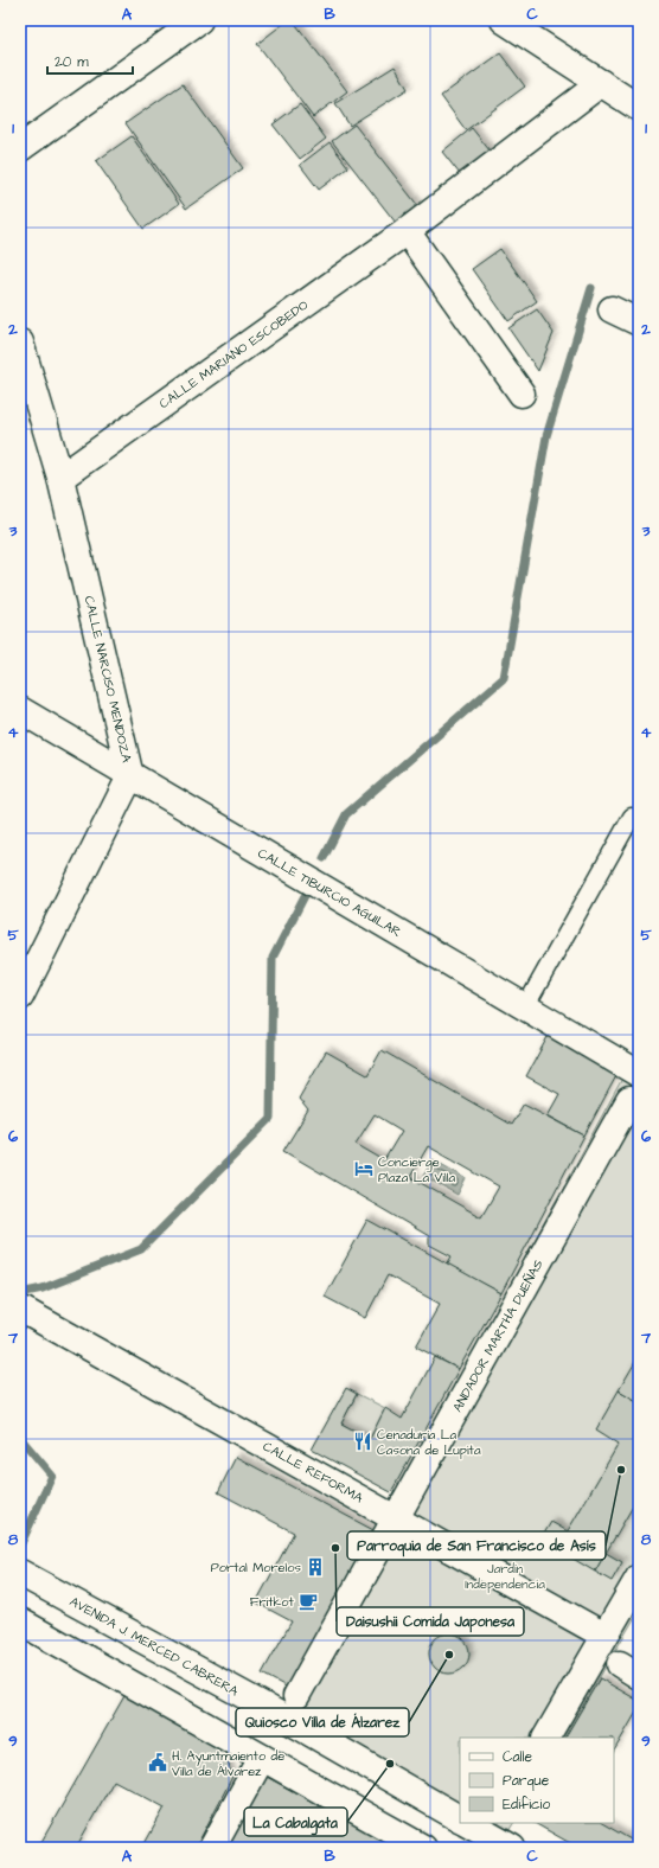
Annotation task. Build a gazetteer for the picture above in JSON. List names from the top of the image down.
{
  "streets": {
    "street": [
      "CALLE MARIANO ESCOBEDO",
      "CALLE NARCISO MENDOZA",
      "CALLE TIBURCIO AGUILAR",
      "ANDADOR MARTHA DUEÑAS",
      "CALLE REFORMA",
      "AVENIDA J. MERCED CABRERA"
    ]
  },
  "crossings": [
    ["CALLE MARIANO ESCOBEDO", "CALLE NARCISO MENDOZA"],
    ["CALLE NARCISO MENDOZA", "CALLE TIBURCIO AGUILAR"],
    ["ANDADOR MARTHA DUEÑAS", "CALLE REFORMA"]
  ],
  "parks": ["Jardín Independencia"],
  "places": {
    "hotel": ["Concierge Plaza La Villa"],
    "restaurant": ["Cenaduría La Casona de Lupita"],
    "other": [
      "Parroquia de San Francisco de Asís",
      "Daisushii Comida Japonesa",
      "Quiosco Villa de Álzarez",
      "La Cabalgata"
    ],
    "building": ["Portal Morelos"],
    "cafe": ["Fritkot"],
    "public building": ["H. Ayuntmaiento de Villa de Álvarez"]
  },
  "legend": ["Calle", "Parque", "Edificio"],
  "scale_bar": "20 m",
  "grid": {
    "columns": ["A", "B", "C"],
    "rows": [
      "1",
      "2",
      "3",
      "4",
      "5",
      "6",
      "7",
      "8",
      "9"
    ]
  }
}
